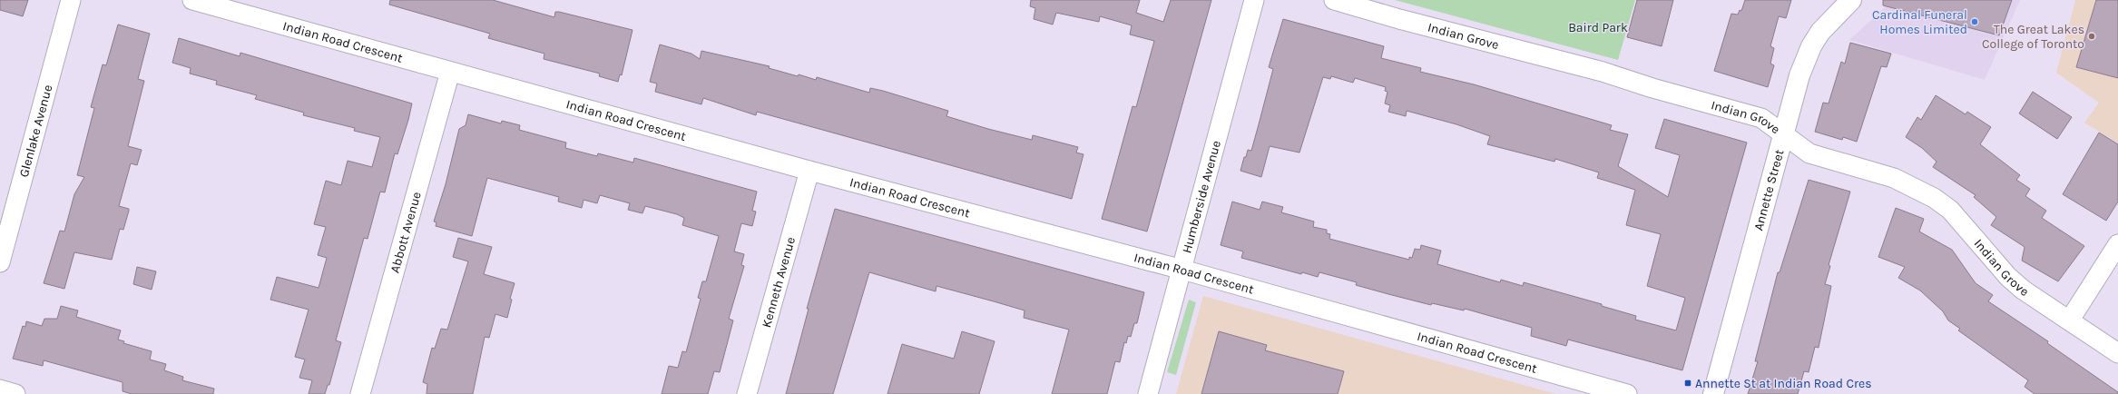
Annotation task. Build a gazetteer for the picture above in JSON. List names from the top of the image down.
{
  "streets": {
    "street": [
      "Indian Grove",
      "Indian Road Crescent",
      "Glenlake Avenue",
      "Annette Street",
      "Humberside Avenue",
      "Abbott Avenue",
      "Kenneth Avenue"
    ]
  },
  "crossings": [
    ["Indian Grove", "Annette Street"],
    ["Indian Road Crescent", "Humberside Avenue"],
    ["Indian Road Crescent", "Abbott Avenue"],
    ["Indian Road Crescent", "Kenneth Avenue"]
  ],
  "parks": ["Baird Park"],
  "places": {
    "other": ["Cardinal Funeral Homes Limited", "The Great Lakes College of Toronto"],
    "transit": ["Annette St at Indian Road Cres"]
  }
}
